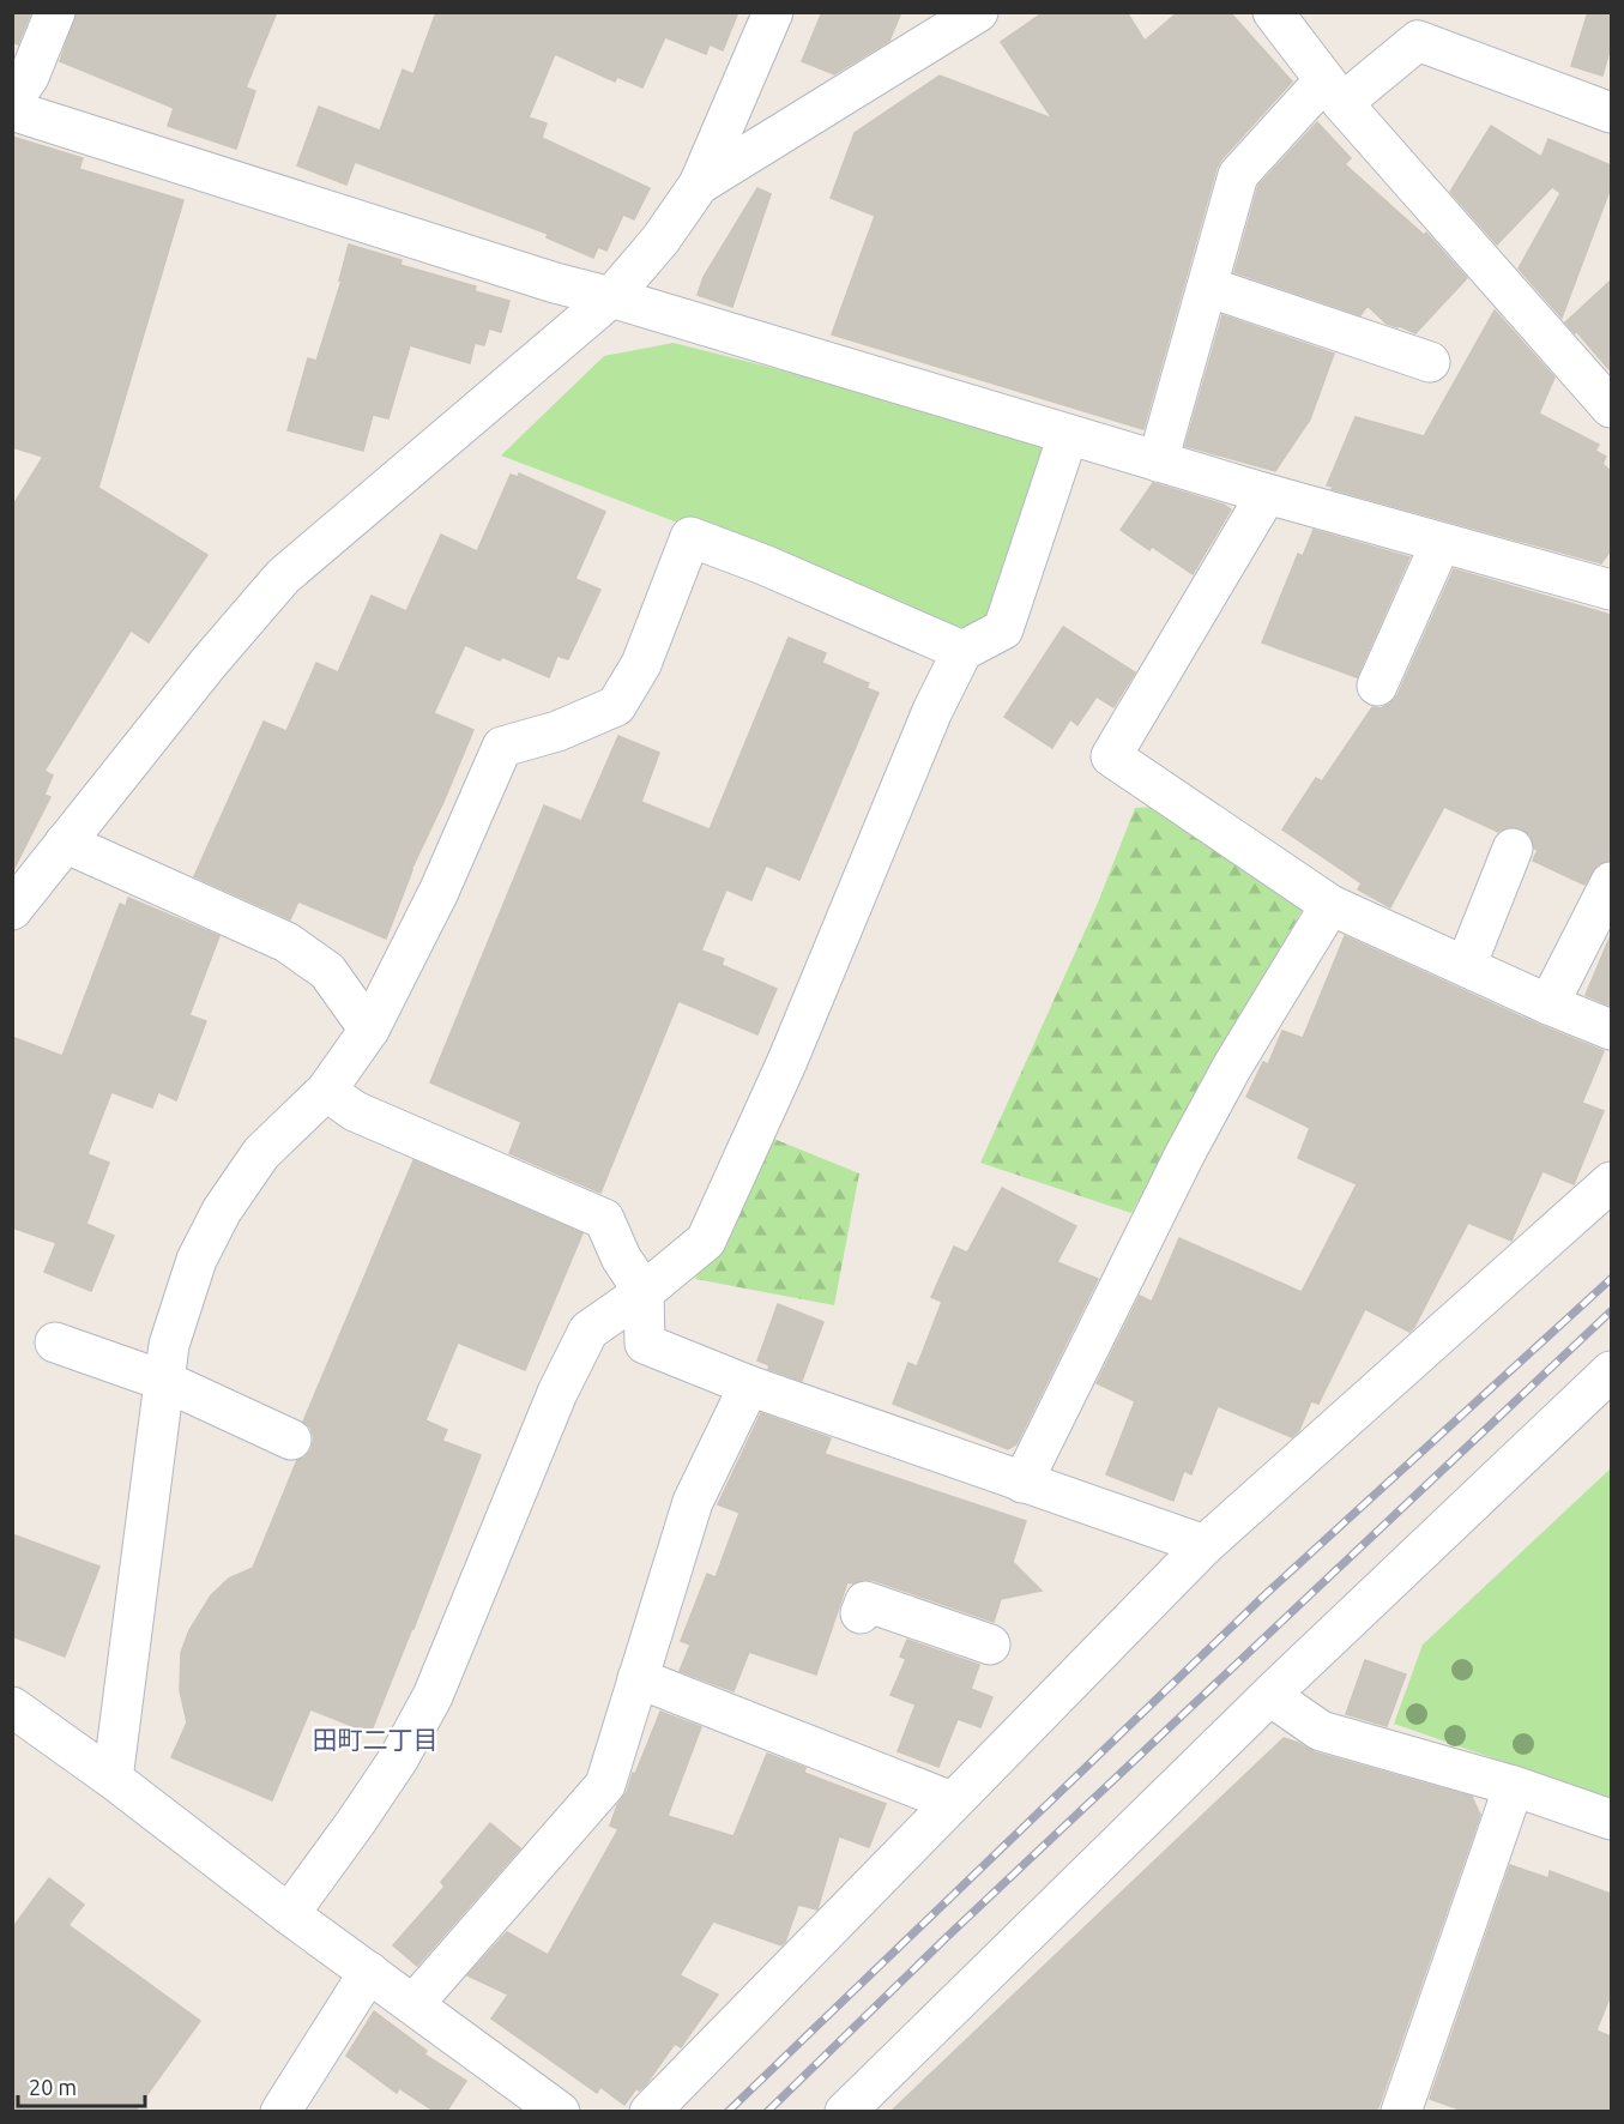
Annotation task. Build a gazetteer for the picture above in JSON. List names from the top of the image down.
{
  "districts": ["田町二丁目"],
  "scale_bar": "20 m"
}
